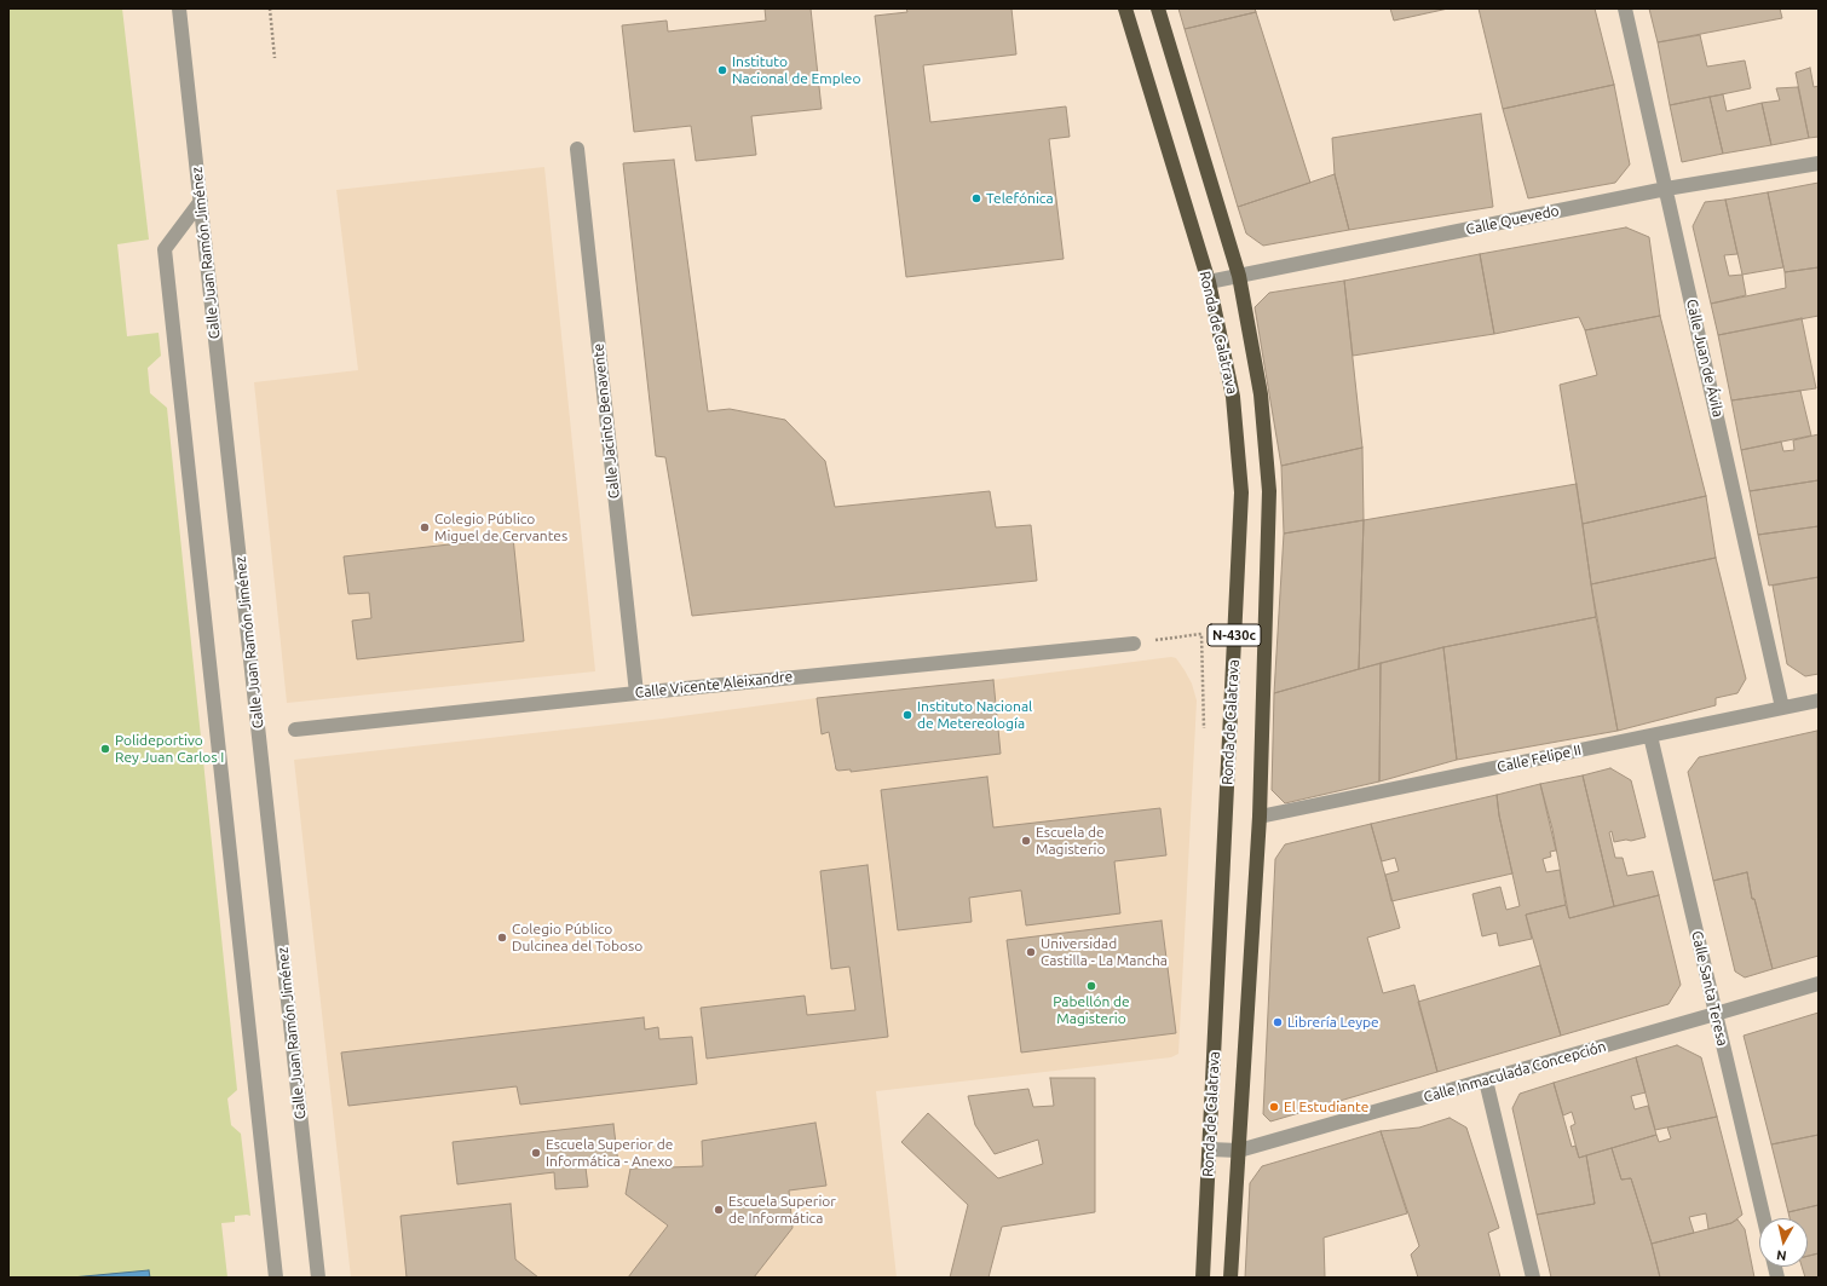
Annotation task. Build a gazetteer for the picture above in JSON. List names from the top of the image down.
{
  "streets": {
    "highway": ["Ronda de Calatrava", "N-430c"],
    "street": [
      "Calle Quevedo",
      "Calle Juan Ramón Jiménez",
      "Calle Juan de Ávila",
      "Calle Jacinto Benavente",
      "Calle Vicente Aleixandre",
      "Calle Felipe II",
      "Calle Santa Teresa",
      "Calle Inmaculada Concepción"
    ]
  },
  "crossings": [
    ["Calle Quevedo", "Ronda de Calatrava"],
    ["Calle Quevedo", "Calle Juan de Ávila"],
    ["Ronda de Calatrava", "Calle Felipe II"],
    ["Ronda de Calatrava", "Calle Inmaculada Concepción"],
    ["Calle Juan de Ávila", "Calle Felipe II"],
    ["Calle Jacinto Benavente", "Calle Vicente Aleixandre"],
    ["Calle Felipe II", "Calle Santa Teresa"],
    ["Calle Santa Teresa", "Calle Inmaculada Concepción"]
  ],
  "places": [
    "Instituto Nacional de Empleo",
    "Telefónica",
    "Colegio Público Miguel de Cervantes",
    "Instituto Nacional de Metereología",
    "Polideportivo Rey Juan Carlos I",
    "Escuela de Magisterio",
    "Colegio Público Dulcinea del Toboso",
    "Universidad Castilla - La Mancha",
    "Pabellón de Magisterio",
    "Librería Leype",
    "El Estudiante",
    "Escuela Superior de Informática - Anexo",
    "Escuela Superior de Informática"
  ],
  "north": "bottom"
}
